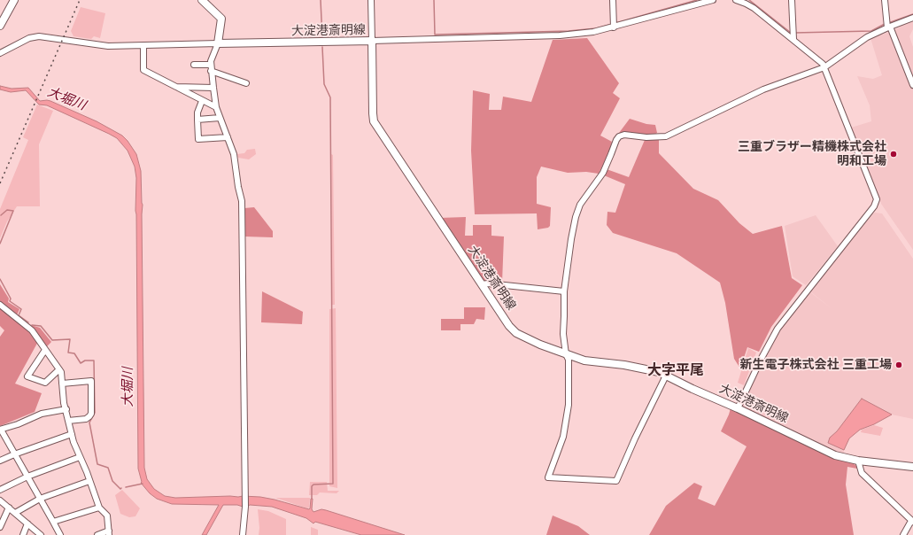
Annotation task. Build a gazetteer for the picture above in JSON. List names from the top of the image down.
{
  "streets": {
    "main road": ["大淀港斎明線"]
  },
  "districts": ["大字平尾"],
  "water": ["大堀川"],
  "places": ["三重ブラザー精機株式会社 明和工場", "新生電子株式会社 三重工場"]
}
